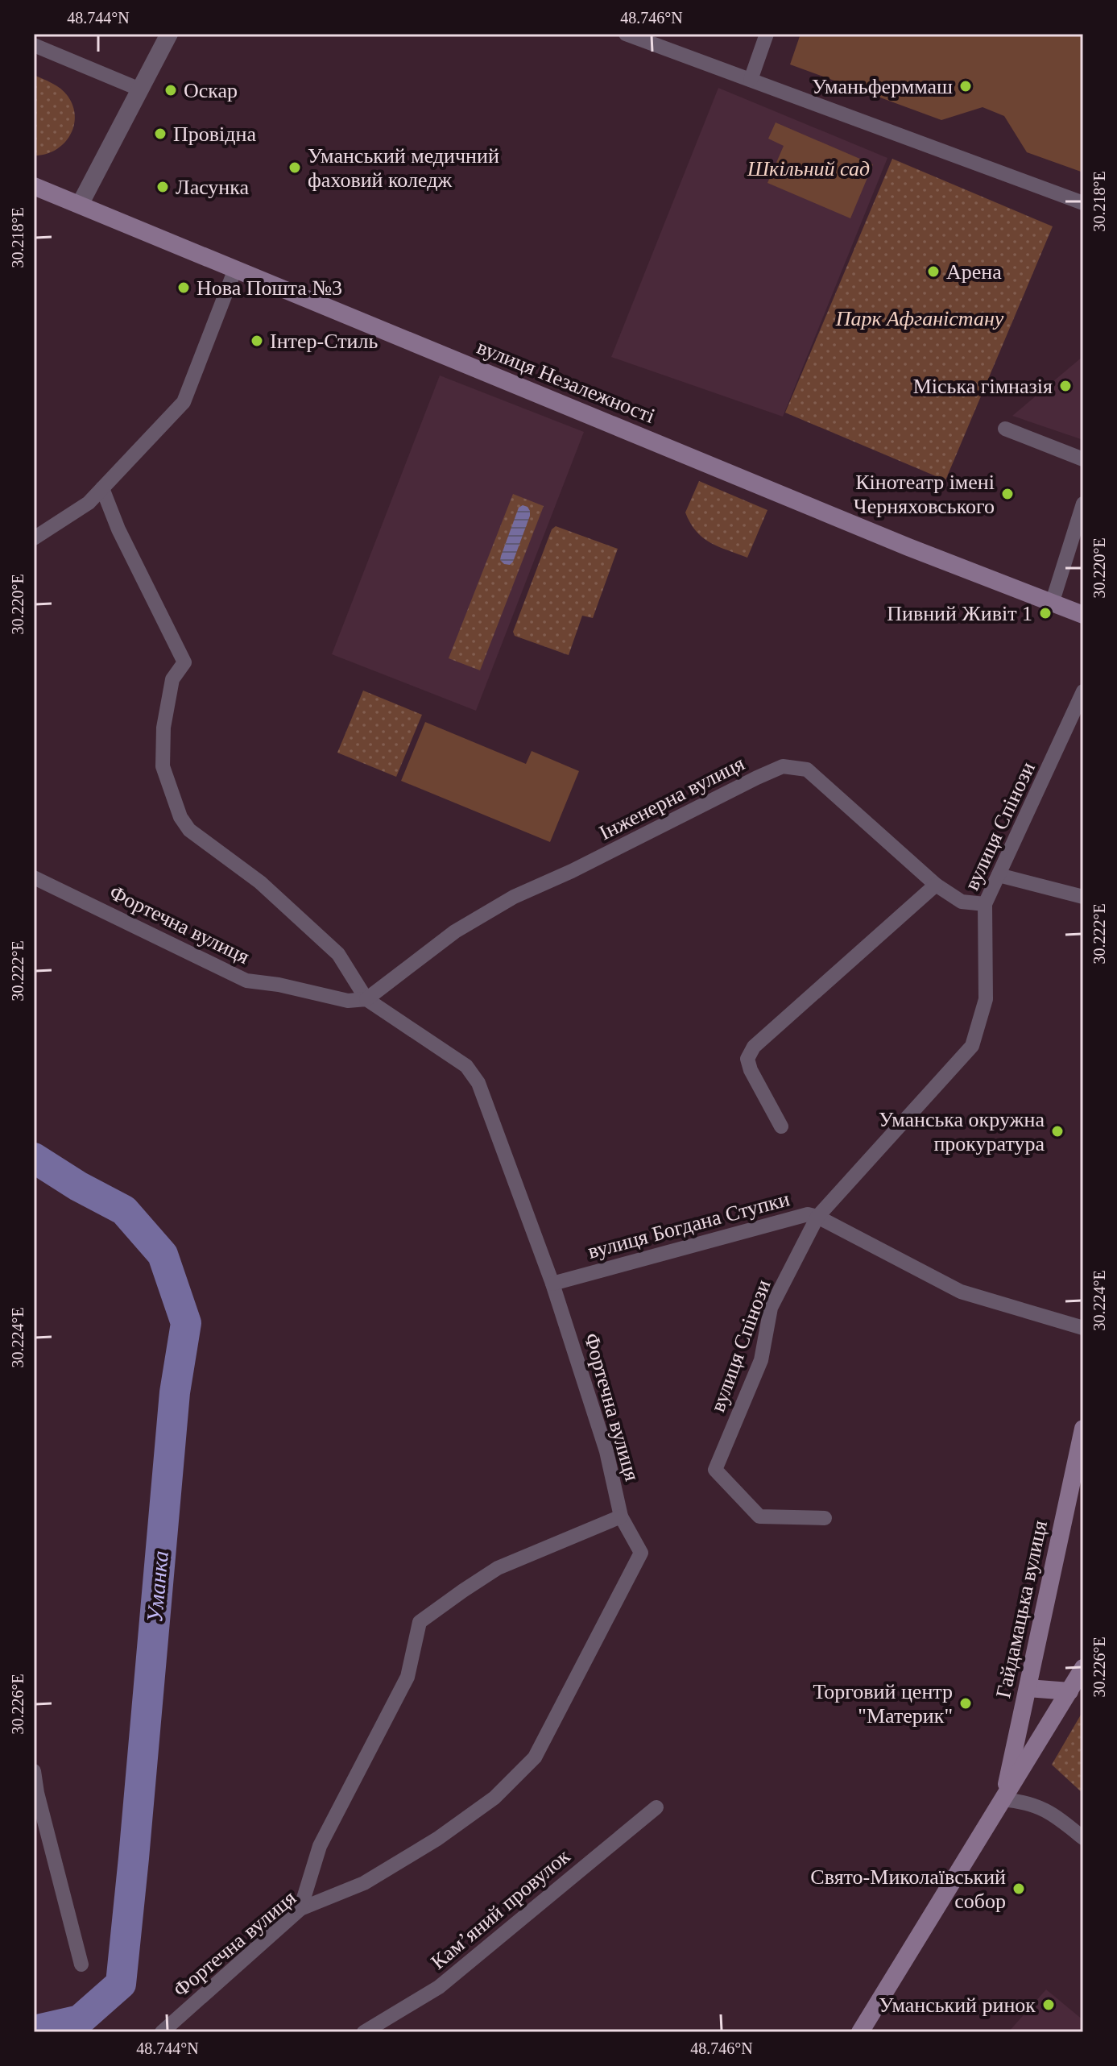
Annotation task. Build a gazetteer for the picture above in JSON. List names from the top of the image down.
{
  "streets": {
    "main road": ["вулиця Незалежності", "Гайдамацька вулиця"],
    "street": [
      "Інженерна вулиця",
      "вулиця Спінози",
      "Фортечна вулиця",
      "вулиця Богдана Ступки",
      "Камʼяний провулок"
    ]
  },
  "crossings": [
    ["Інженерна вулиця", "вулиця Спінози"],
    ["Інженерна вулиця", "Фортечна вулиця"],
    ["вулиця Спінози", "вулиця Богдана Ступки"],
    ["Фортечна вулиця", "вулиця Богдана Ступки"]
  ],
  "water": ["Уманка"],
  "parks": ["Шкільний сад", "Парк Афганістану"],
  "places": [
    "Уманьферммаш",
    "Оскар",
    "Провідна",
    "Уманський медичний фаховий коледж",
    "Ласунка",
    "Арена",
    "Нова Пошта №3",
    "Інтер-Стиль",
    "Міська гімназія",
    "Кінотеатр імені Черняховського",
    "Пивний Живіт 1",
    "Уманська окружна прокуратура",
    "Торговий центр \"Материк\"",
    "Свято-Миколаївський собор",
    "Уманський ринок"
  ],
  "coordinates": [
    "48.744°N",
    "48.746°N",
    "30.218°E",
    "30.220°E",
    "30.222°E",
    "30.224°E",
    "30.226°E"
  ]
}
